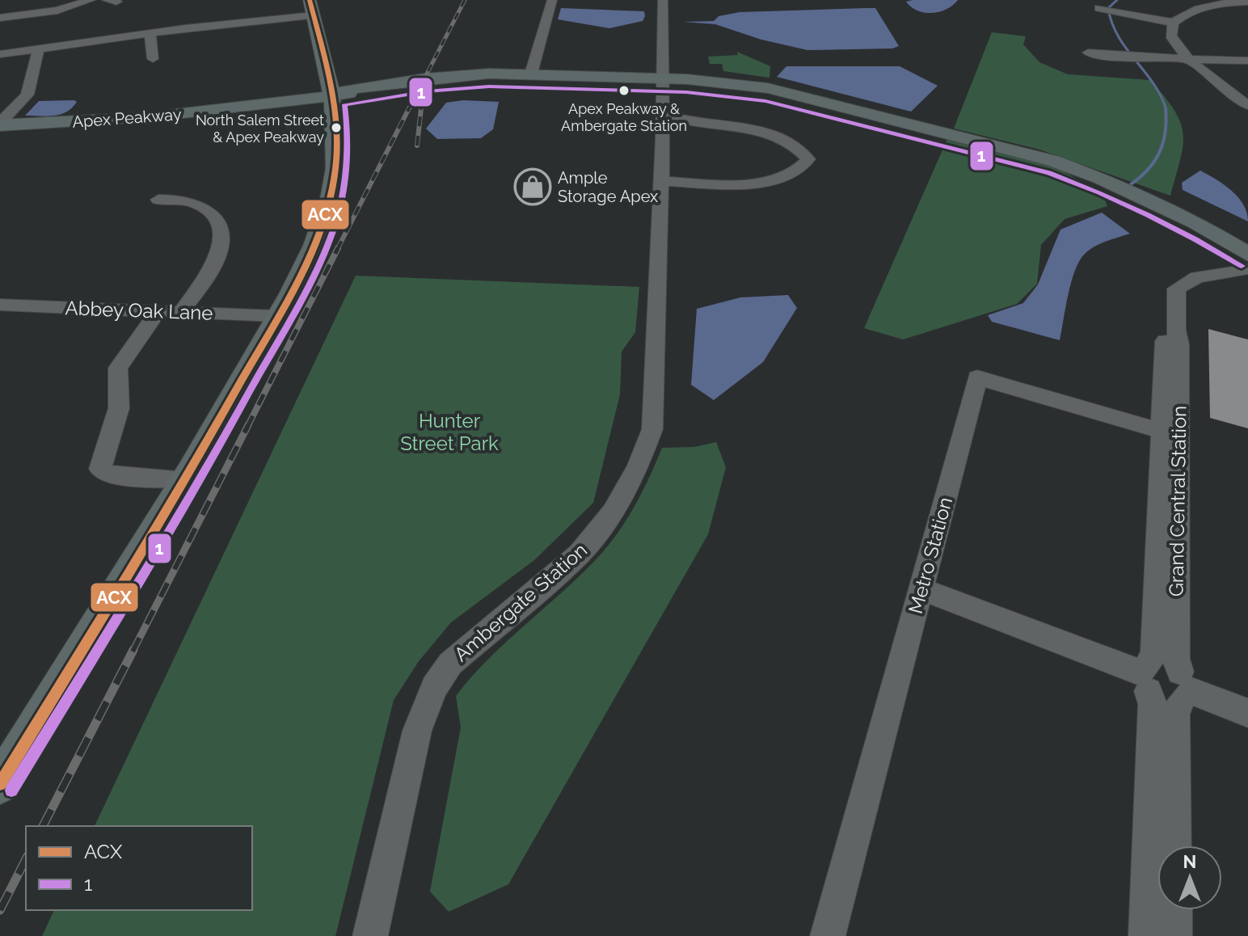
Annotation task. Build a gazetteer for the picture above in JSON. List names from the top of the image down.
{
  "streets": {
    "main road": ["Apex Peakway"],
    "street": [
      "Abbey Oak Lane",
      "Grand Central Station",
      "Metro Station",
      "Ambergate Station"
    ]
  },
  "crossings": [
    ["Apex Peakway", "Ambergate Station"],
    ["Grand Central Station", "Metro Station"]
  ],
  "parks": ["Hunter Street Park"],
  "places": {
    "other": ["Apex Peakway & Ambergate Station", "North Salem Street & Apex Peakway"],
    "shop": ["Ample Storage Apex"]
  },
  "lines": ["transit line ACX", "transit line 1"],
  "legend": ["ACX", "1"],
  "north": "top"
}
